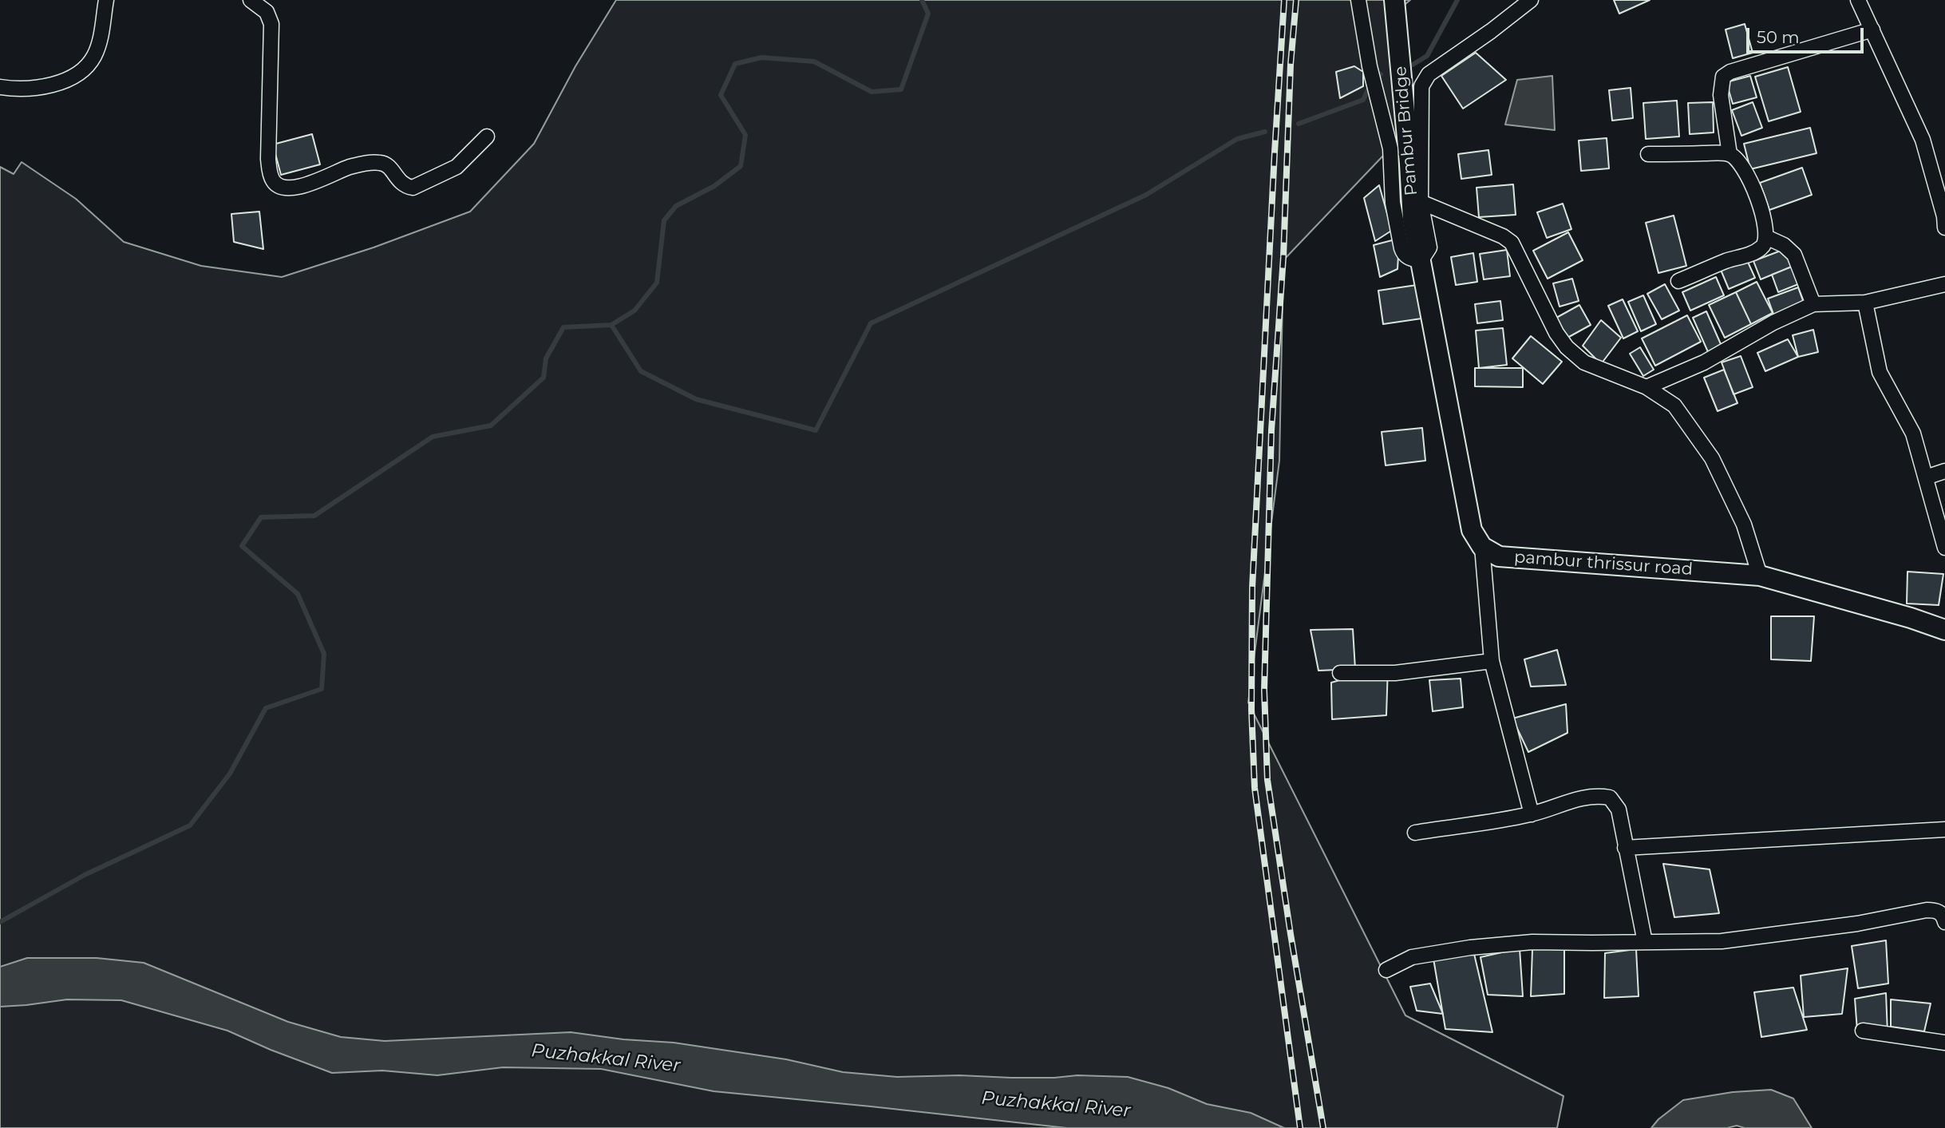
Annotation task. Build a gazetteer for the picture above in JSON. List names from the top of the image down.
{
  "streets": {
    "main road": ["Pambur Bridge", "pambur thrissur road"]
  },
  "water": ["Puzhakkal River"],
  "scale_bar": "50 m"
}
